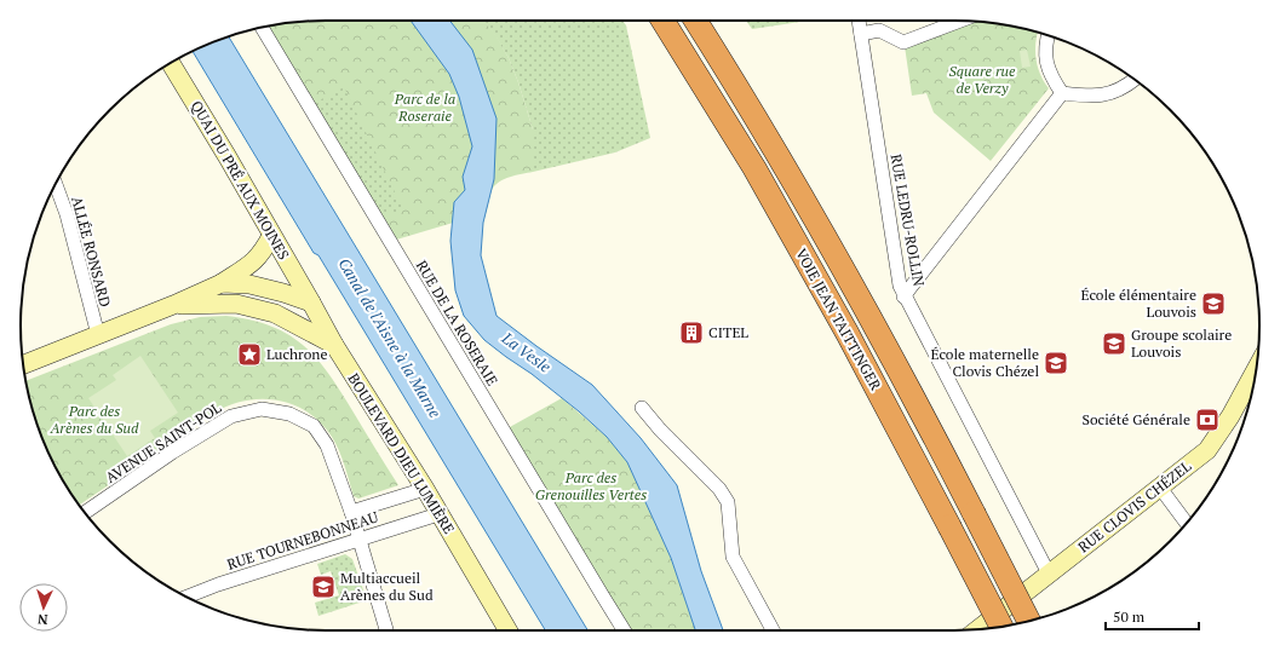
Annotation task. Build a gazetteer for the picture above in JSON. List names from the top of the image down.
{
  "streets": {
    "highway": ["VOIE JEAN TAITTINGER"],
    "main road": ["QUAI DU PRÉ AUX MOINES", "BOULEVARD DIEU LUMIÈRE", "RUE CLOVIS CHÉZEL"],
    "street": [
      "RUE LEDRU-ROLLIN",
      "ALLÉE RONSARD",
      "RUE DE LA ROSERAIE",
      "AVENUE SAINT-POL",
      "RUE TOURNEBONNEAU"
    ]
  },
  "crossings": [
    ["QUAI DU PRÉ AUX MOINES", "BOULEVARD DIEU LUMIÈRE"],
    ["RUE LEDRU-ROLLIN", "RUE CLOVIS CHÉZEL"],
    ["AVENUE SAINT-POL", "RUE TOURNEBONNEAU"],
    ["BOULEVARD DIEU LUMIÈRE", "RUE TOURNEBONNEAU"]
  ],
  "water": ["Canal de l'Aisne à la Marne", "La Vesle"],
  "parks": [
    "Square rue de Verzy",
    "Parc de la Roseraie",
    "Parc des Arènes du Sud",
    "Parc des Grenouilles Vertes"
  ],
  "places": {
    "school or university": [
      "École élémentaire Louvois",
      "Groupe scolaire Louvois",
      "École maternelle Clovis Chézel",
      "Multiaccueil Arènes du Sud"
    ],
    "building": ["CITEL"],
    "place": ["Luchrone"],
    "bank": ["Société Générale"]
  },
  "scale_bar": "50 m",
  "north": "bottom"
}
